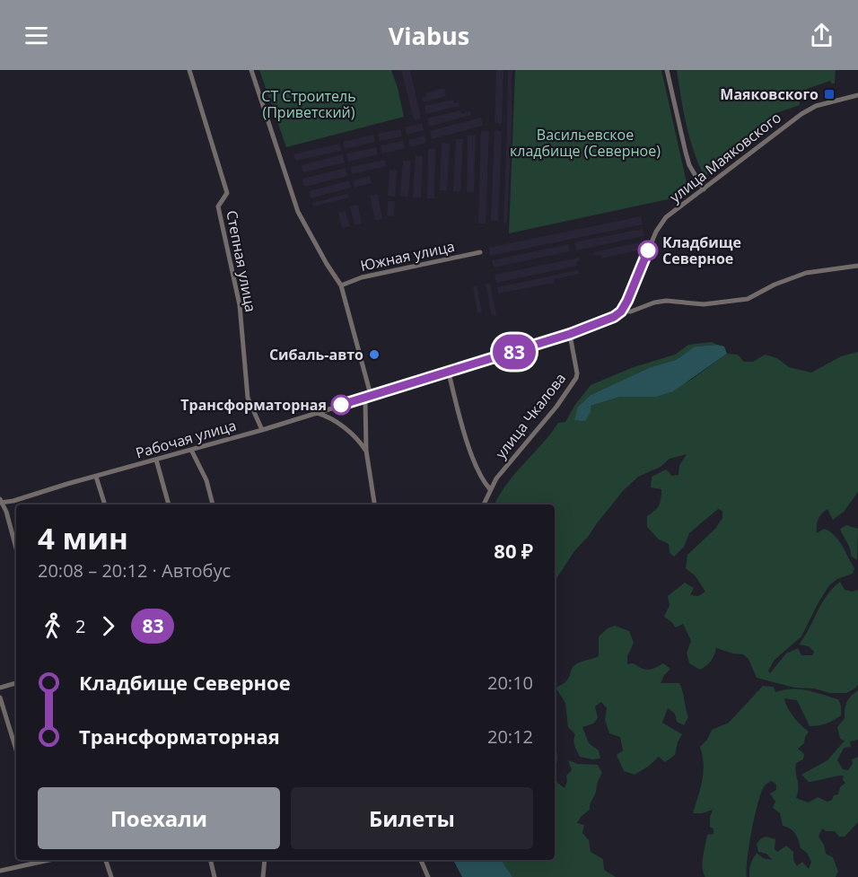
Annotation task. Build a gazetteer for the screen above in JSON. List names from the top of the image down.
{
  "streets": {
    "street": [
      "улица Маяковского",
      "Южная улица",
      "Степная улица",
      "улица Чкалова",
      "Рабочая улица"
    ]
  },
  "crossings": [
    ["улица Маяковского", "Рабочая улица"],
    ["Степная улица", "Рабочая улица"],
    ["улица Чкалова", "Рабочая улица"]
  ],
  "parks": ["СТ Строитель (Приветский)", "Васильевское кладбище (Северное)"],
  "places": {
    "transit": ["Маяковского"],
    "other": ["Кладбище Северное", "Сибаль-авто", "Трансформаторная"]
  },
  "lines": ["bus line 83"],
  "page": {
    "header": "Viabus",
    "on_map": "83",
    "heading": ["4 мин", "20:08 – 20:12 · Автобус", "80 ₽"],
    "legs": ["2", "83"],
    "list": [
      {
        "name": "Кладбище Северное",
        "value": "20:10"
      },
      {
        "name": "Трансформаторная",
        "value": "20:12"
      }
    ],
    "buttons": ["Поехали", "Билеты"]
  }
}
